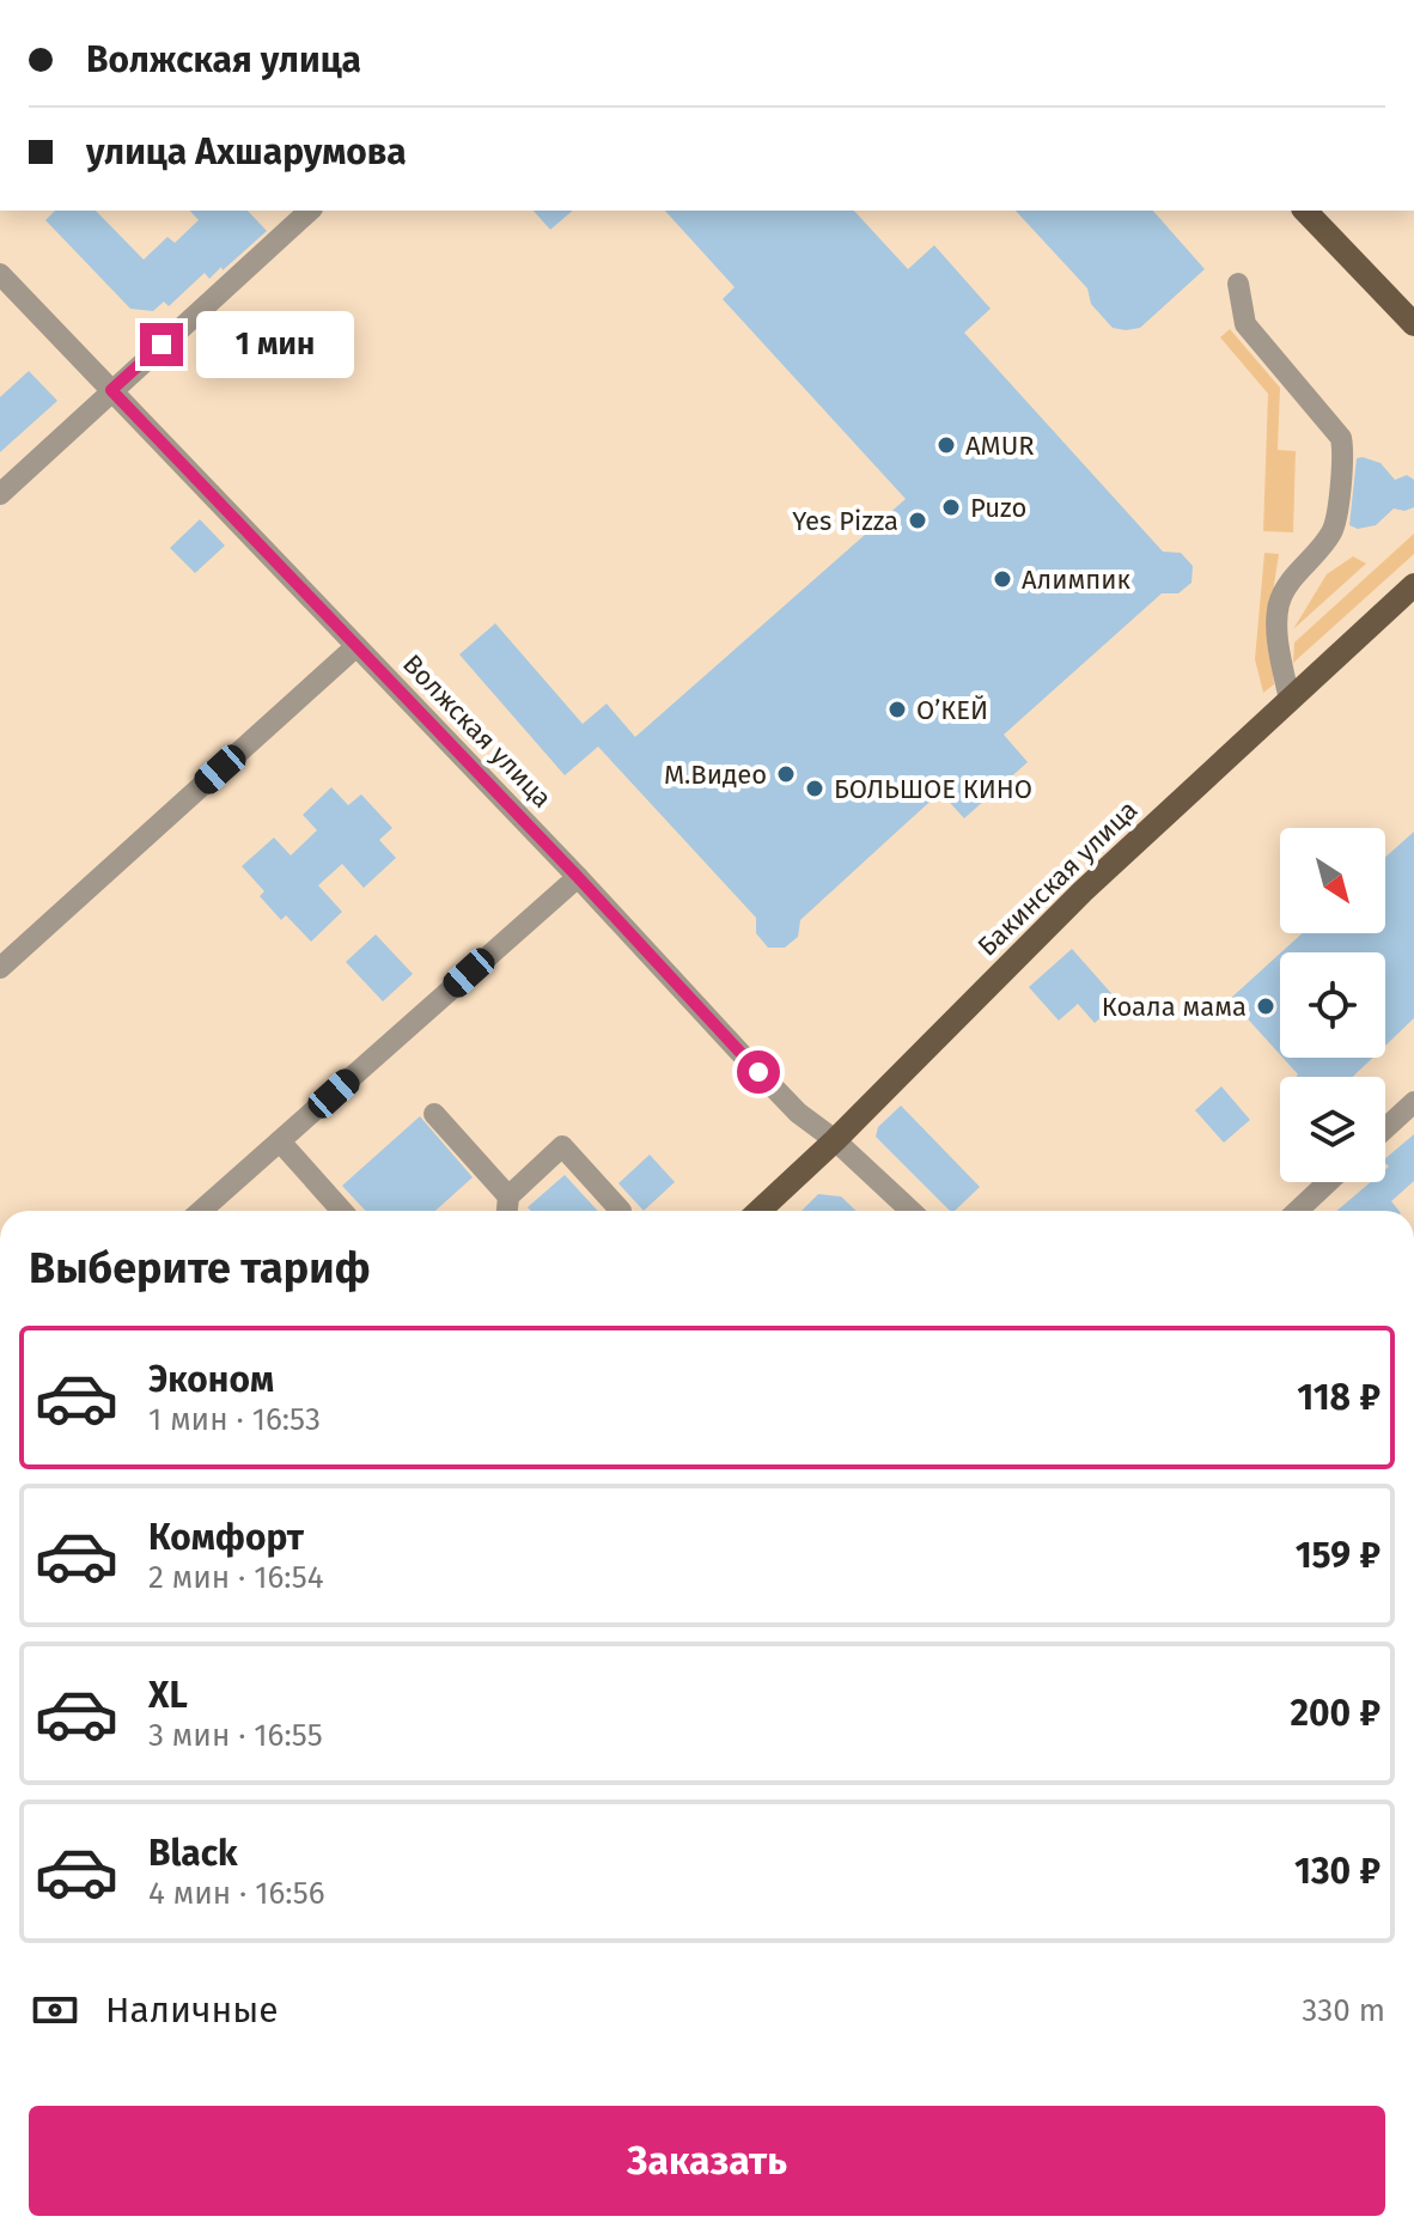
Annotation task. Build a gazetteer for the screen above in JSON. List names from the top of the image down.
{
  "streets": {
    "main road": ["Бакинская улица"],
    "street": ["Волжская улица"]
  },
  "crossings": [
    ["Волжская улица", "Бакинская улица"]
  ],
  "places": [
    "AMUR",
    "Puzo",
    "Yes Pizza",
    "Алимпик",
    "О’КЕЙ",
    "М.Видео",
    "БОЛЬШОЕ КИНО",
    "Коала мама"
  ],
  "north": "bottom right",
  "page": {
    "banner": ["Волжская улица", "улица Ахшарумова"],
    "bubble": "1 мин",
    "heading": "Выберите тариф",
    "list": [
      {
        "name": "Эконом",
        "note": "1 мин · 16:53",
        "value": "118 ₽"
      },
      {
        "name": "Комфорт",
        "note": "2 мин · 16:54",
        "value": "159 ₽"
      },
      {
        "name": "XL",
        "note": "3 мин · 16:55",
        "value": "200 ₽"
      },
      {
        "name": "Black",
        "note": "4 мин · 16:56",
        "value": "130 ₽"
      }
    ],
    "pay": ["Наличные", "330 m"],
    "buttons": "Заказать"
  }
}
